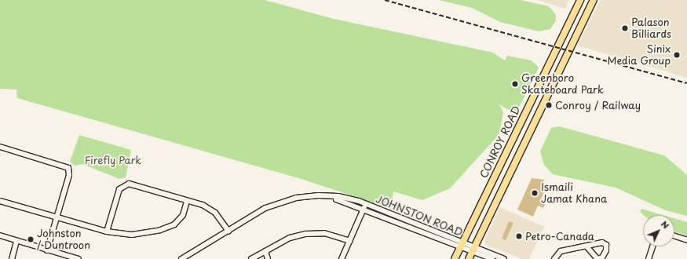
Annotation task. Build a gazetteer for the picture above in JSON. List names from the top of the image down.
{
  "streets": {
    "main road": ["CONROY ROAD"],
    "street": ["JOHNSTON ROAD"]
  },
  "crossings": [
    ["CONROY ROAD", "JOHNSTON ROAD"]
  ],
  "parks": ["Firefly Park"],
  "places": [
    "Palason Billiards",
    "Sinix Media Group",
    "Greenboro Skateboard Park",
    "Conroy / Railway",
    "Ismaili Jamat Khana",
    "Petro-Canada",
    "Johnston / Duntroon"
  ],
  "north": "top right"
}
